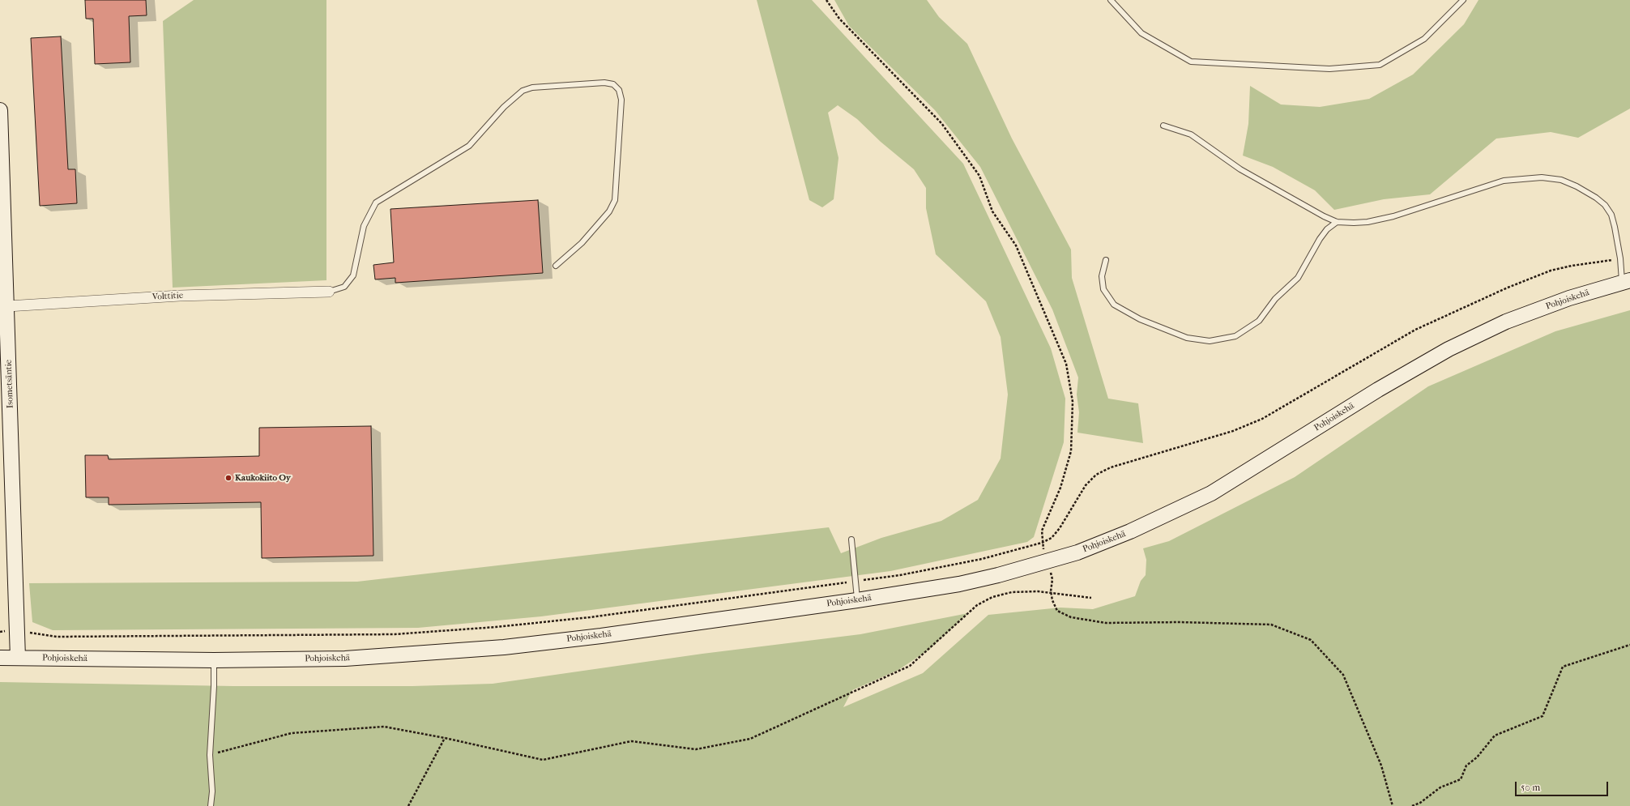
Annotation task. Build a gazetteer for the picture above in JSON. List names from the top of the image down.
{
  "streets": {
    "main road": ["Pohjoiskehä", "Isometsäntie"],
    "street": ["Volttitie"]
  },
  "crossings": [
    ["Volttitie", "Isometsäntie"],
    ["Pohjoiskehä", "Isometsäntie"]
  ],
  "places": ["Kaukokiito Oy"],
  "scale_bar": "50 m"
}
